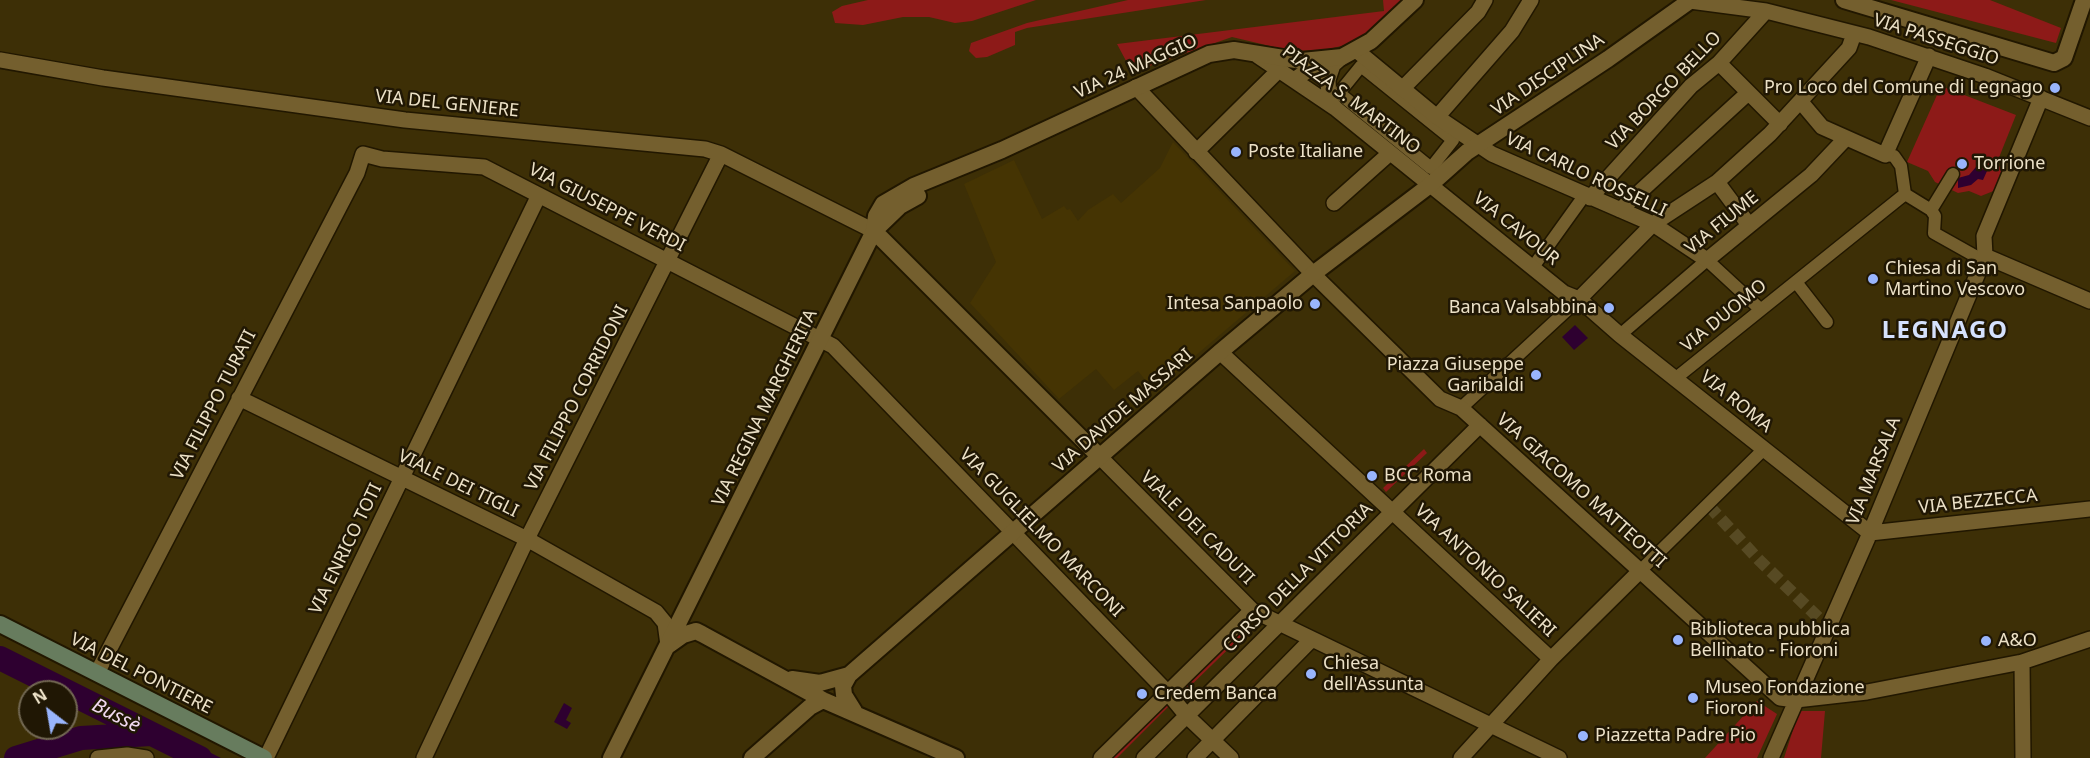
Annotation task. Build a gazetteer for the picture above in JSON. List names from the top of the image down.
{
  "streets": {
    "main road": ["VIA DEL PONTIERE"],
    "street": [
      "VIA PASSEGGIO",
      "VIA 24 MAGGIO",
      "VIA DISCIPLINA",
      "VIA BORGO BELLO",
      "PIAZZA S. MARTINO",
      "VIA DEL GENIERE",
      "VIA CARLO ROSSELLI",
      "VIA GIUSEPPE VERDI",
      "VIA FIUME",
      "VIA CAVOUR",
      "VIA DUOMO",
      "VIA FILIPPO CORRIDONI",
      "VIA ROMA",
      "VIA FILIPPO TURATI",
      "VIA REGINA MARGHERITA",
      "VIA DAVIDE MASSARI",
      "VIA MARSALA",
      "VIALE DEI TIGLI",
      "VIA GIACOMO MATTEOTTI",
      "VIA BEZZECCA",
      "VIALE DEI CADUTI",
      "VIA GUGLIELMO MARCONI",
      "VIA ENRICO TOTI",
      "VIA ANTONIO SALIERI",
      "CORSO DELLA VITTORIA"
    ]
  },
  "crossings": [
    ["VIA PASSEGGIO", "VIA DISCIPLINA"],
    ["VIA PASSEGGIO", "VIA BORGO BELLO"],
    ["VIA PASSEGGIO", "VIA MARSALA"],
    ["VIA 24 MAGGIO", "PIAZZA S. MARTINO"],
    ["VIA 24 MAGGIO", "VIA DEL GENIERE"],
    ["VIA 24 MAGGIO", "VIA CARLO ROSSELLI"],
    ["VIA 24 MAGGIO", "VIA REGINA MARGHERITA"],
    ["VIA 24 MAGGIO", "VIA GIACOMO MATTEOTTI"],
    ["VIA 24 MAGGIO", "VIALE DEI CADUTI"],
    ["VIA DISCIPLINA", "PIAZZA S. MARTINO"],
    ["VIA DISCIPLINA", "VIA CARLO ROSSELLI"],
    ["VIA DISCIPLINA", "VIA CAVOUR"],
    ["VIA DISCIPLINA", "VIA DAVIDE MASSARI"],
    ["VIA BORGO BELLO", "VIA CARLO ROSSELLI"],
    ["PIAZZA S. MARTINO", "VIA CAVOUR"],
    ["PIAZZA S. MARTINO", "VIA DAVIDE MASSARI"],
    ["VIA DEL GENIERE", "VIA FILIPPO CORRIDONI"],
    ["VIA DEL GENIERE", "VIA REGINA MARGHERITA"],
    ["VIA DEL GENIERE", "VIALE DEI CADUTI"],
    ["VIA CARLO ROSSELLI", "VIA FIUME"],
    ["VIA CARLO ROSSELLI", "VIA DUOMO"],
    ["VIA GIUSEPPE VERDI", "VIA FILIPPO CORRIDONI"],
    ["VIA GIUSEPPE VERDI", "VIA FILIPPO TURATI"],
    ["VIA GIUSEPPE VERDI", "VIA REGINA MARGHERITA"],
    ["VIA GIUSEPPE VERDI", "VIA GUGLIELMO MARCONI"],
    ["VIA GIUSEPPE VERDI", "VIA ENRICO TOTI"],
    ["VIA FIUME", "VIA ROMA"],
    ["VIA CAVOUR", "VIA ROMA"],
    ["VIA CAVOUR", "VIA DAVIDE MASSARI"],
    ["VIA DUOMO", "VIA ROMA"],
    ["VIA FILIPPO CORRIDONI", "VIALE DEI TIGLI"],
    ["VIA ROMA", "VIA MARSALA"],
    ["VIA ROMA", "VIA BEZZECCA"],
    ["VIA FILIPPO TURATI", "VIALE DEI TIGLI"],
    ["VIA FILIPPO TURATI", "VIA DEL PONTIERE"],
    ["VIA REGINA MARGHERITA", "VIALE DEI CADUTI"],
    ["VIA REGINA MARGHERITA", "VIA GUGLIELMO MARCONI"],
    ["VIA DAVIDE MASSARI", "VIA GIACOMO MATTEOTTI"],
    ["VIA DAVIDE MASSARI", "VIALE DEI CADUTI"],
    ["VIA DAVIDE MASSARI", "VIA GUGLIELMO MARCONI"],
    ["VIA DAVIDE MASSARI", "VIA ANTONIO SALIERI"],
    ["VIA MARSALA", "VIA GIACOMO MATTEOTTI"],
    ["VIA MARSALA", "VIA BEZZECCA"],
    ["VIALE DEI TIGLI", "VIA ENRICO TOTI"],
    ["VIA GIACOMO MATTEOTTI", "CORSO DELLA VITTORIA"],
    ["VIALE DEI CADUTI", "CORSO DELLA VITTORIA"],
    ["VIA GUGLIELMO MARCONI", "CORSO DELLA VITTORIA"],
    ["VIA ENRICO TOTI", "VIA DEL PONTIERE"],
    ["VIA ANTONIO SALIERI", "CORSO DELLA VITTORIA"]
  ],
  "districts": ["LEGNAGO"],
  "water": ["Bussè"],
  "places": [
    "Pro Loco del Comune di Legnago",
    "Poste Italiane",
    "Torrione",
    "Chiesa di San Martino Vescovo",
    "Intesa Sanpaolo",
    "Banca Valsabbina",
    "Piazza Giuseppe Garibaldi",
    "BCC Roma",
    "Biblioteca pubblica Bellinato - Fioroni",
    "A&O",
    "Chiesa dell'Assunta",
    "Credem Banca",
    "Museo Fondazione Fioroni",
    "Piazzetta Padre Pio"
  ],
  "north": "top left"
}
